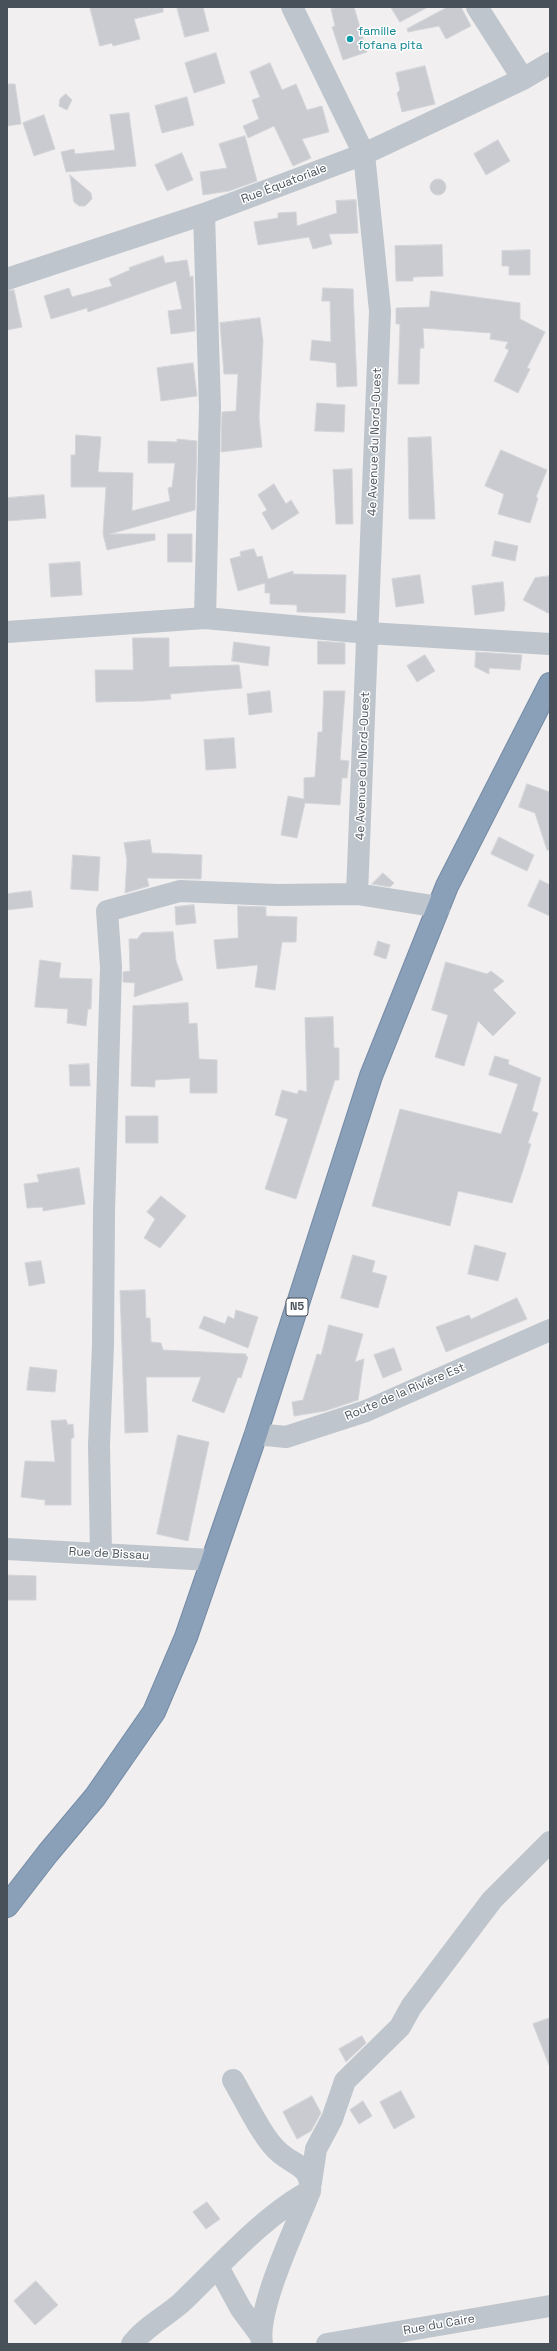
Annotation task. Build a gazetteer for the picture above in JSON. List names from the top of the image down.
{
  "streets": {
    "highway": ["N5"],
    "street": [
      "Rue Équatoriale",
      "4e Avenue du Nord-Ouest",
      "Route de la Rivière Est",
      "Rue de Bissau",
      "Rue du Caire"
    ]
  },
  "crossings": [
    ["Rue Équatoriale", "4e Avenue du Nord-Ouest"],
    ["N5", "Route de la Rivière Est"],
    ["N5", "Rue de Bissau"]
  ],
  "places": ["famille fofana pita"]
}
